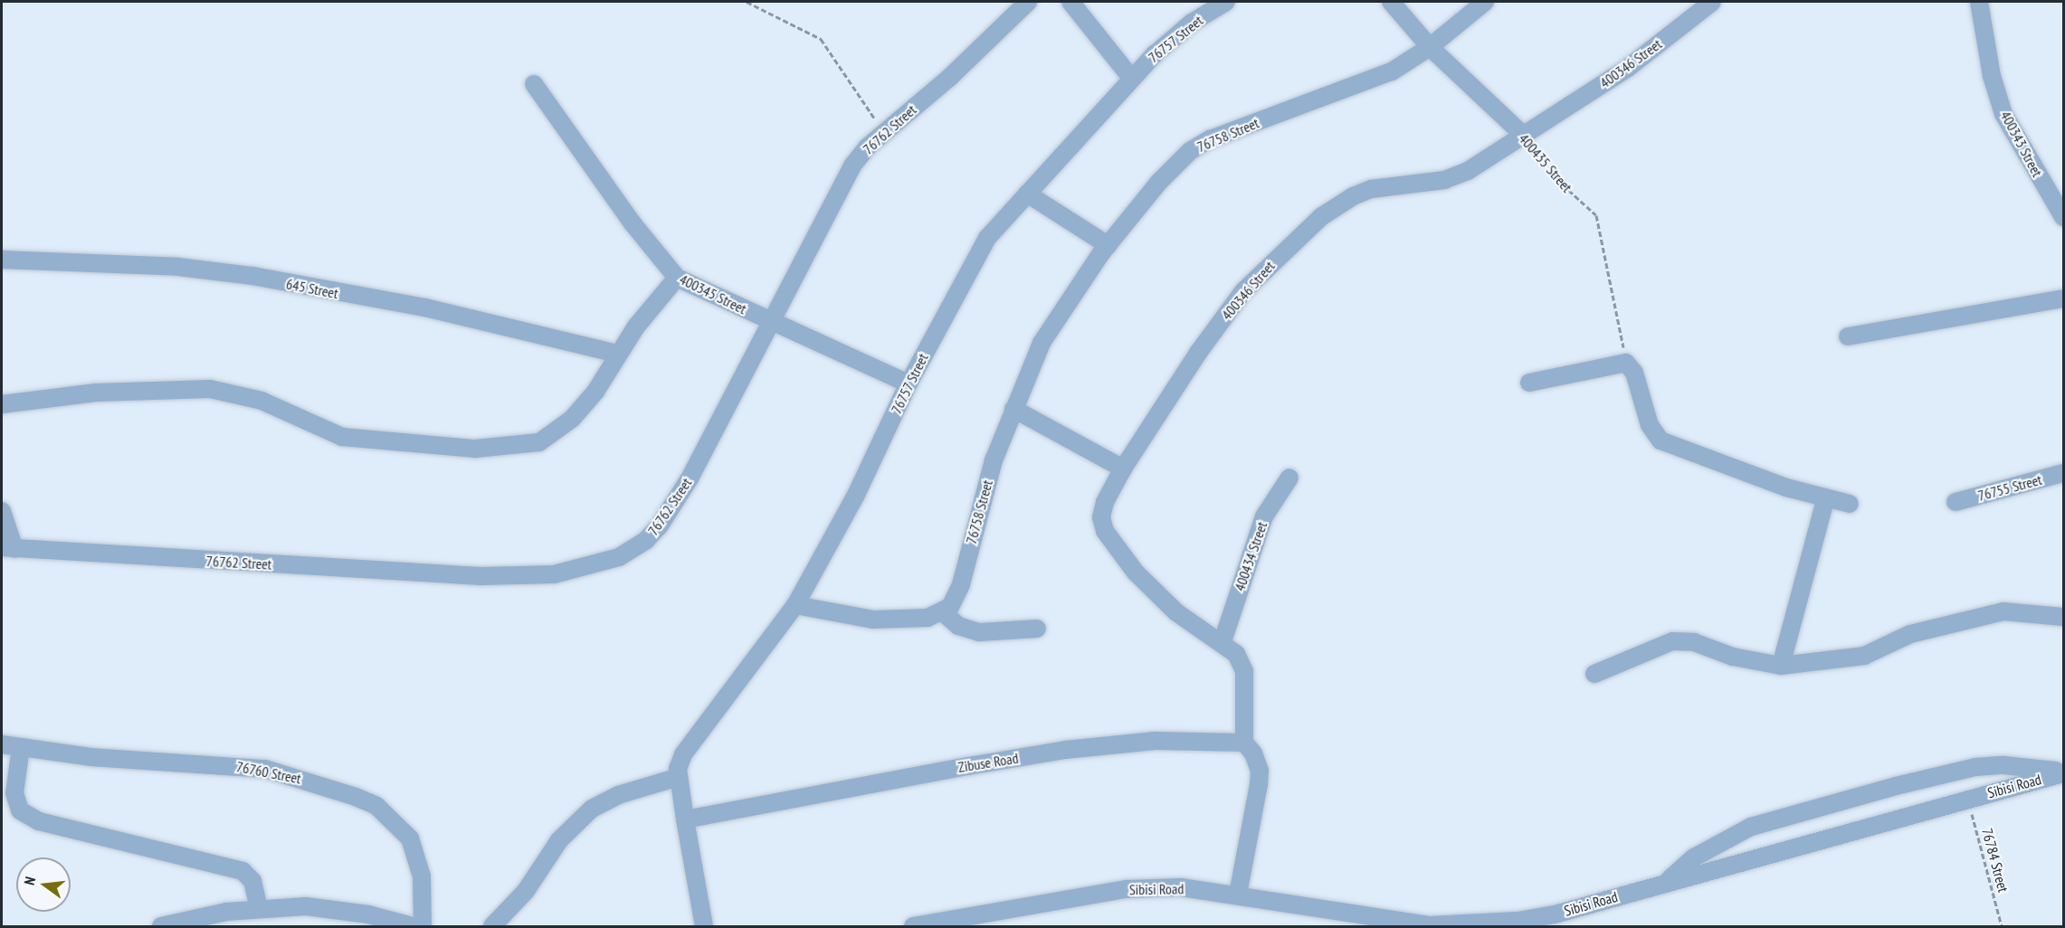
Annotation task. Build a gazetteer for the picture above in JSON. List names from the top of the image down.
{
  "streets": {
    "street": [
      "76757 Street",
      "400346 Street",
      "76762 Street",
      "76758 Street",
      "400343 Street",
      "400435 Street",
      "645 Street",
      "400345 Street",
      "76755 Street",
      "400434 Street",
      "Zibuse Road",
      "76760 Street",
      "Sibisi Road"
    ],
    "path": ["76784 Street"]
  },
  "crossings": [
    ["76757 Street", "400345 Street"],
    ["76757 Street", "Zibuse Road"],
    ["400346 Street", "400435 Street"],
    ["400346 Street", "400434 Street"],
    ["400346 Street", "Zibuse Road"],
    ["76762 Street", "400345 Street"],
    ["76758 Street", "400435 Street"],
    ["Sibisi Road", "76784 Street"]
  ],
  "north": "left"
}
